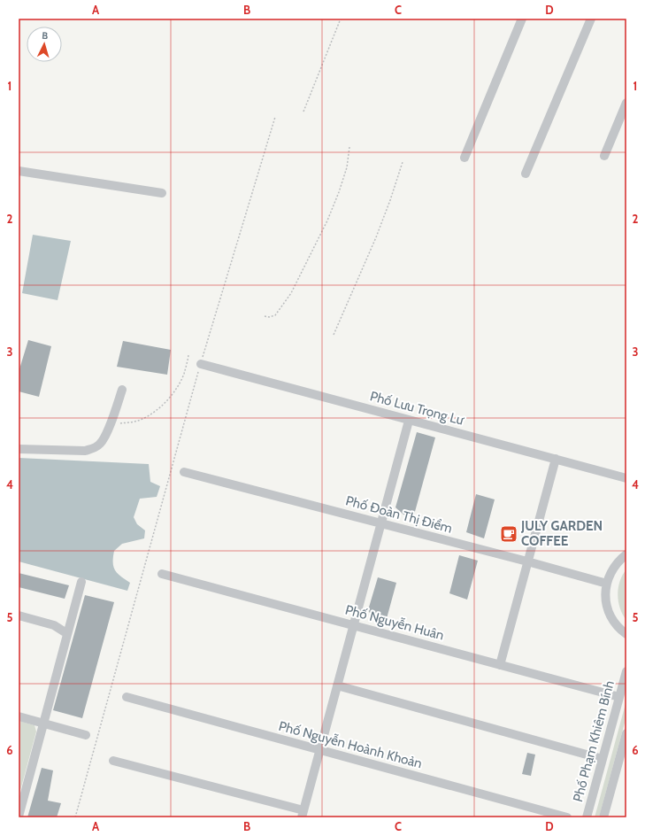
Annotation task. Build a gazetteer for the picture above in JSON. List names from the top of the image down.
{
  "streets": {
    "street": [
      "Phố Lưu Trọng Lư",
      "Phố Đoàn Thị Điểm",
      "Phố Nguyễn Huân",
      "Phố Phạm Khiêm Bính",
      "Phố Nguyễn Hoành Khoản"
    ]
  },
  "crossings": [
    ["Phố Nguyễn Huân", "Phố Phạm Khiêm Bính"]
  ],
  "places": {
    "cafe": ["JULY GARDEN COFFEE"]
  },
  "north": "top",
  "grid": {
    "columns": [
      "A",
      "B",
      "C",
      "D"
    ],
    "rows": [
      "1",
      "2",
      "3",
      "4",
      "5",
      "6"
    ]
  }
}
